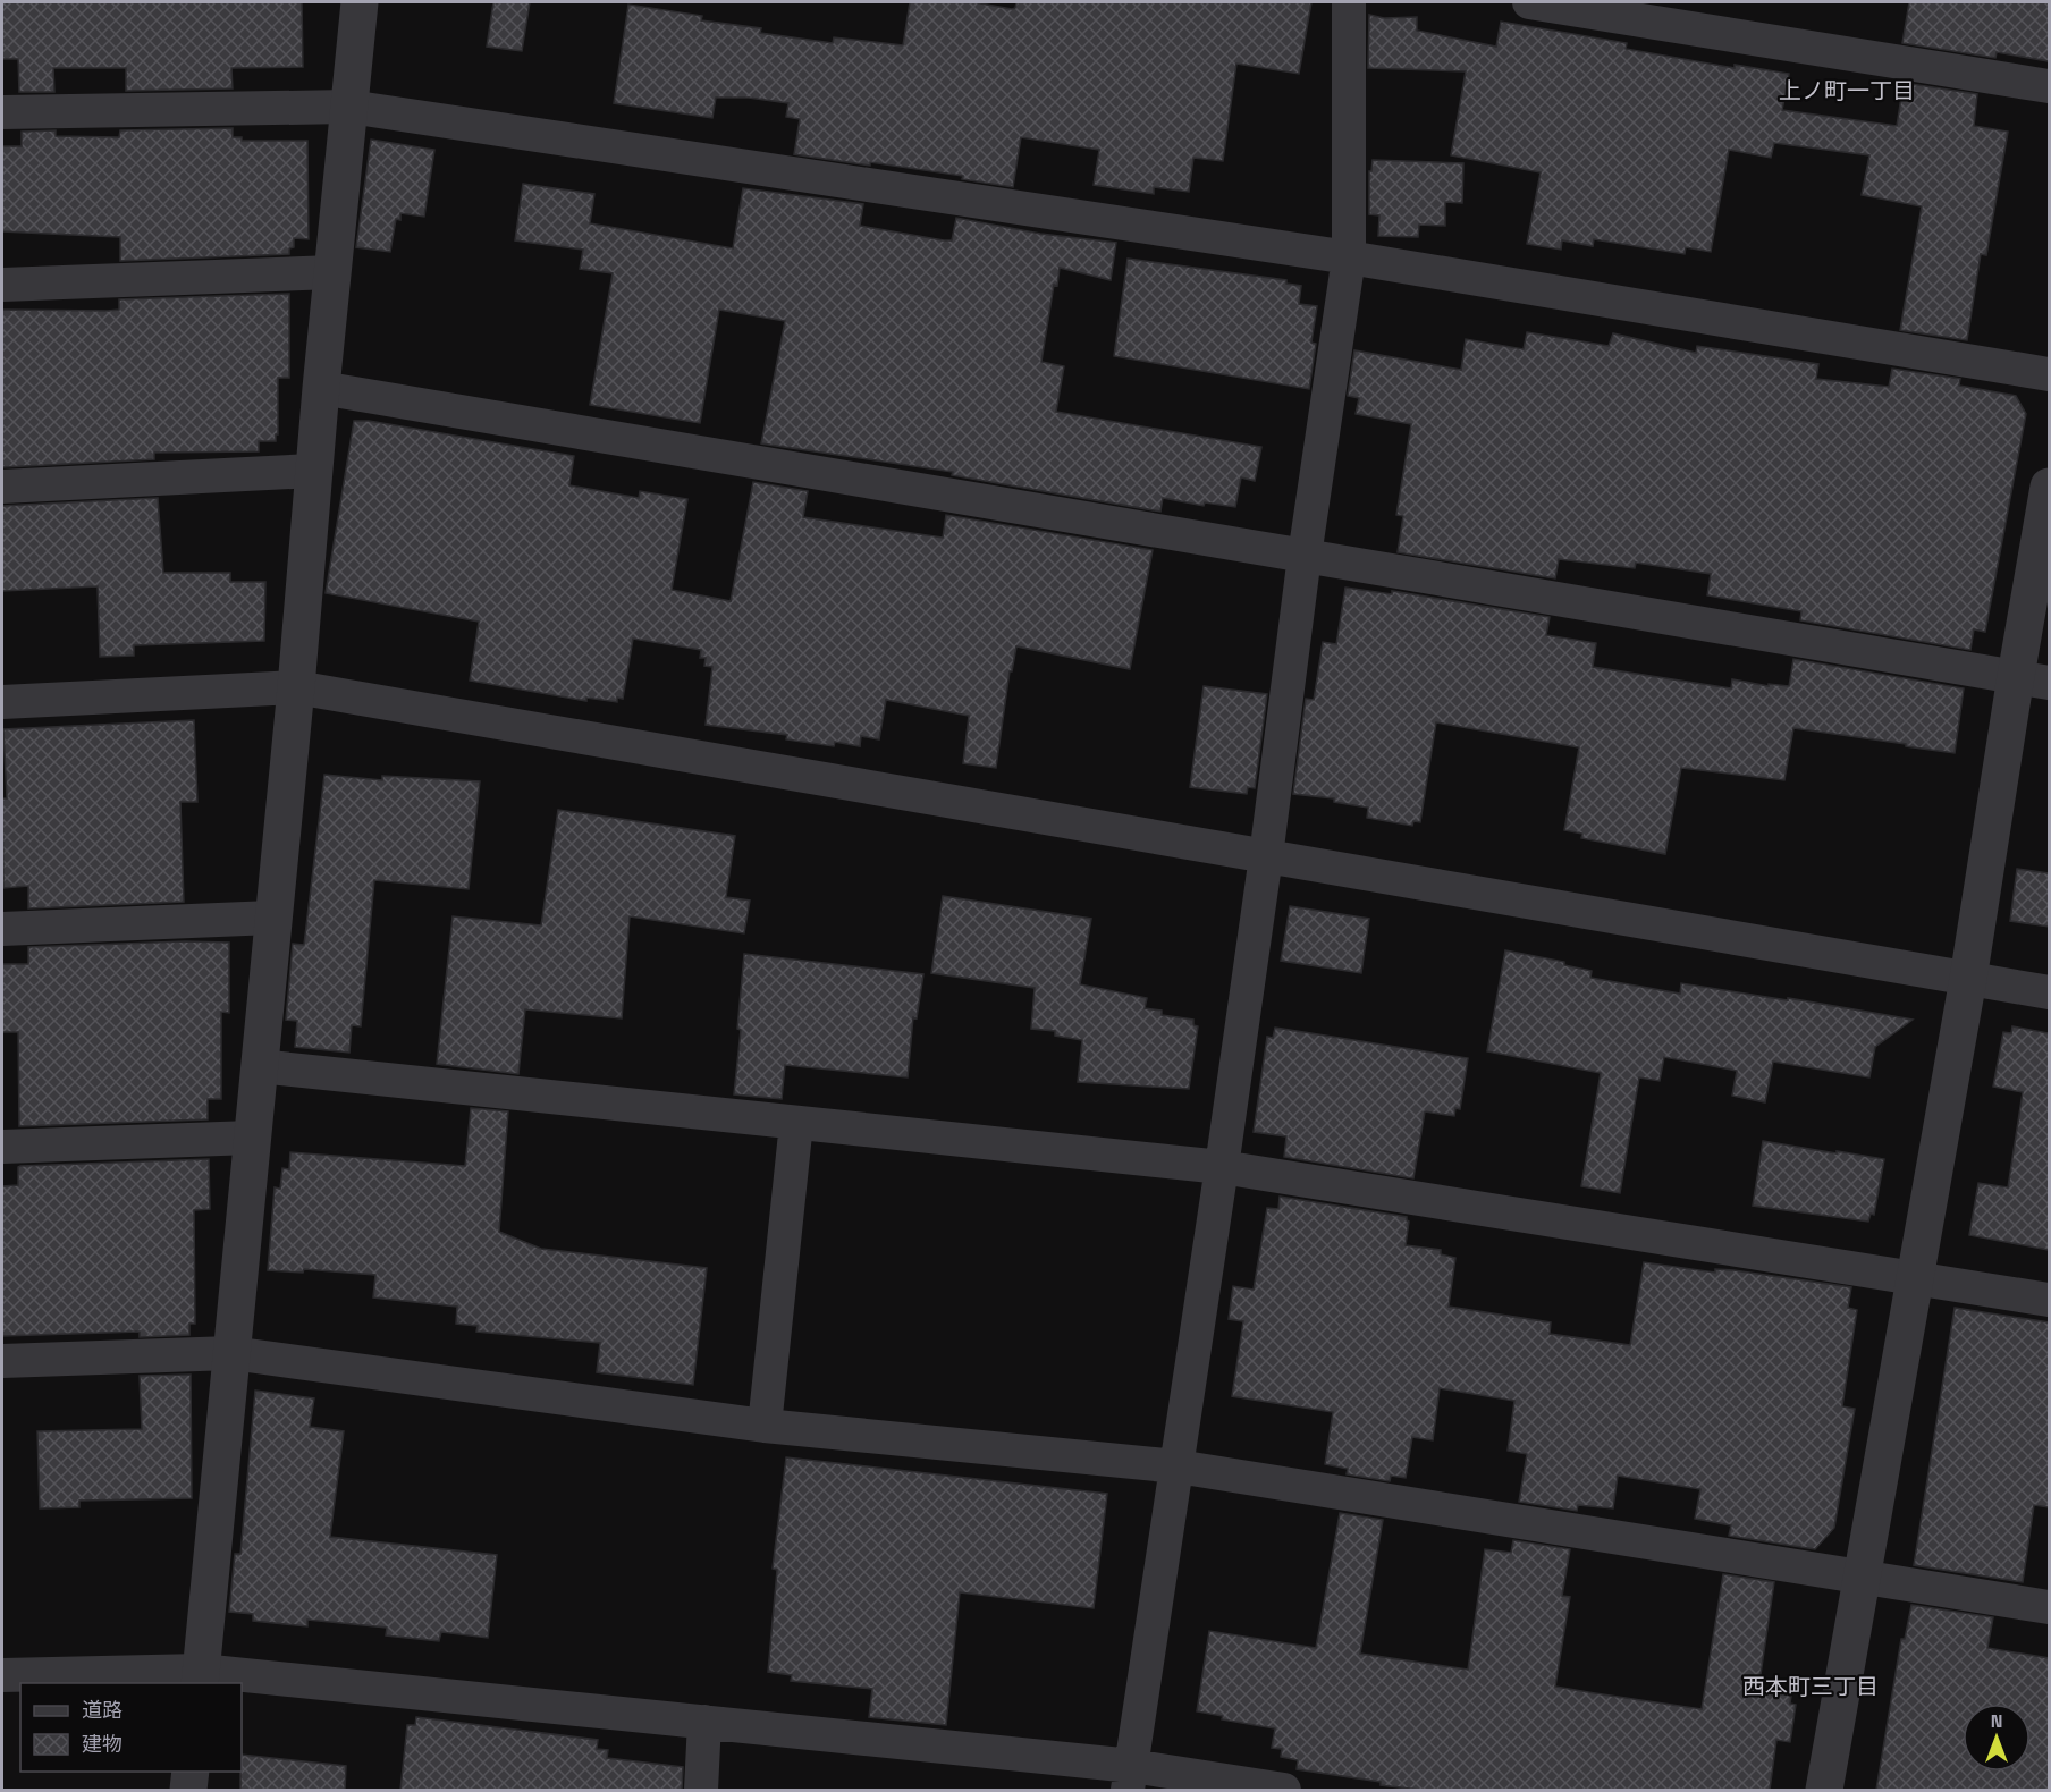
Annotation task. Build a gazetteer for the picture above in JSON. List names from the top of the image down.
{
  "districts": ["上ノ町一丁目", "西本町三丁目"],
  "legend": ["道路", "建物"],
  "north": "top"
}
